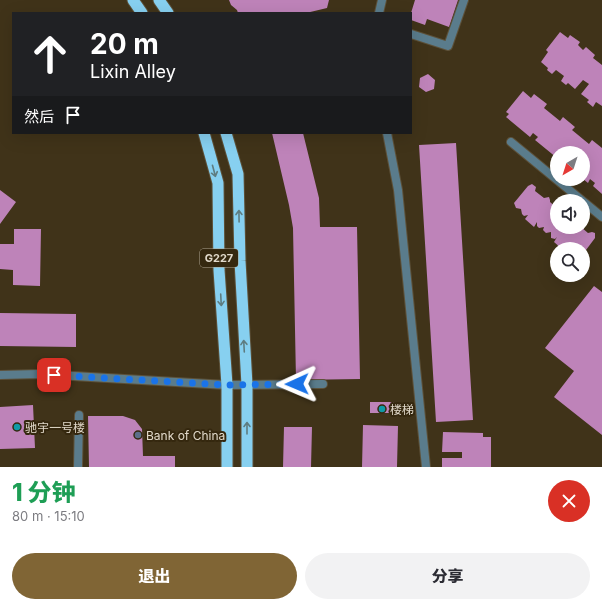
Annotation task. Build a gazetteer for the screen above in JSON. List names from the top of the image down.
{
  "streets": {
    "highway": ["G227"]
  },
  "places": ["楼梯", "驰宇一号楼", "Bank of China"],
  "north": "bottom left",
  "page": {
    "turn": ["20 m", "Lixin Alley"],
    "then": "然后",
    "heading": ["1 分钟", "80 m · 15:10"],
    "buttons": ["退出", "分享"]
  }
}
